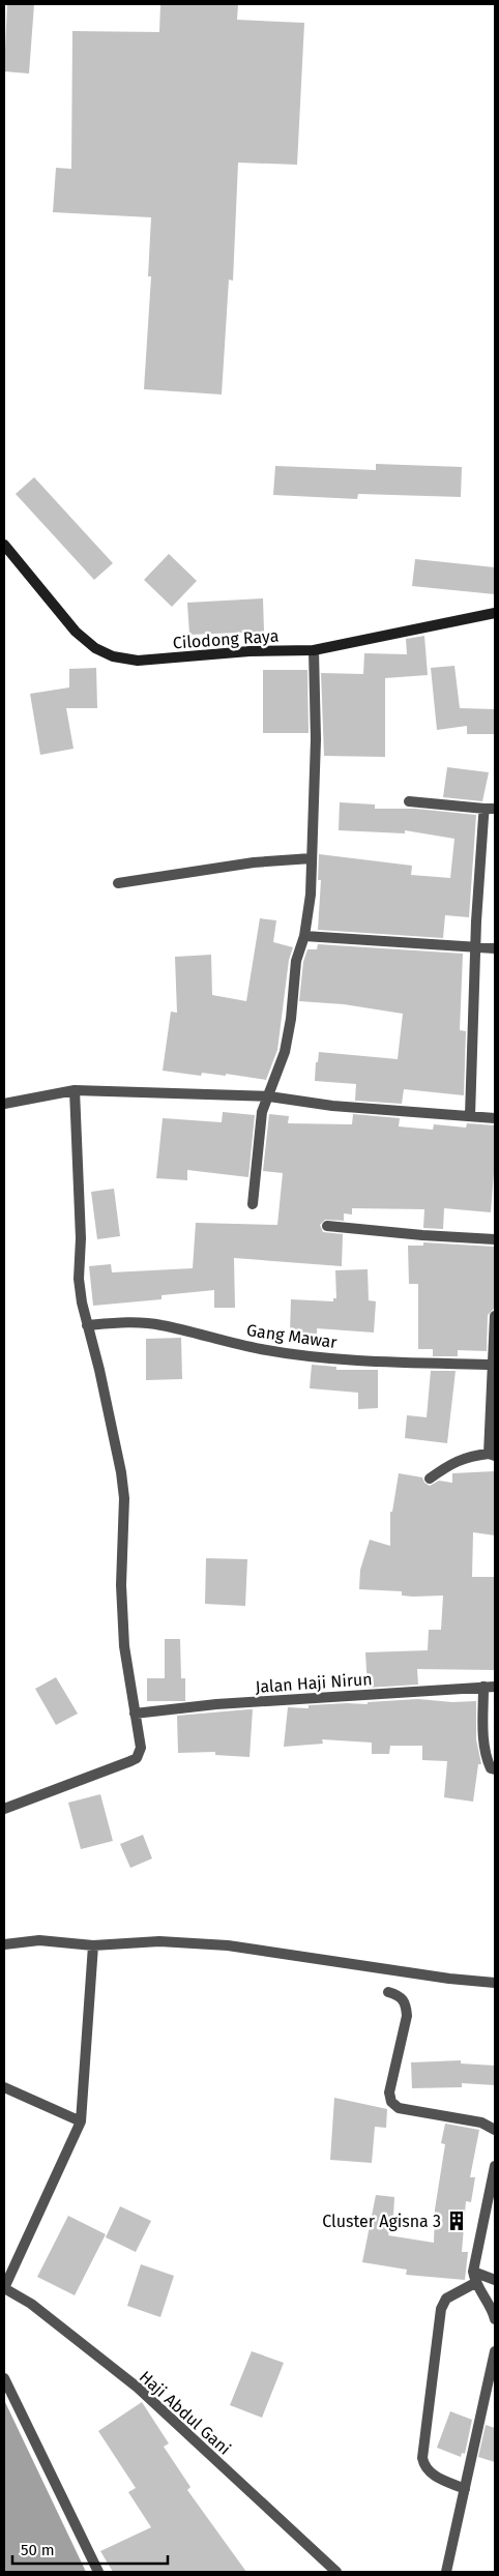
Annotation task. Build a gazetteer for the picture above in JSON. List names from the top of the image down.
{
  "streets": {
    "street": [
      "Cilodong Raya",
      "Gang Mawar",
      "Jalan Haji Nirun",
      "Haji Abdul Gani"
    ]
  },
  "places": {
    "building": ["Cluster Agisna 3"]
  },
  "scale_bar": "50 m"
}
